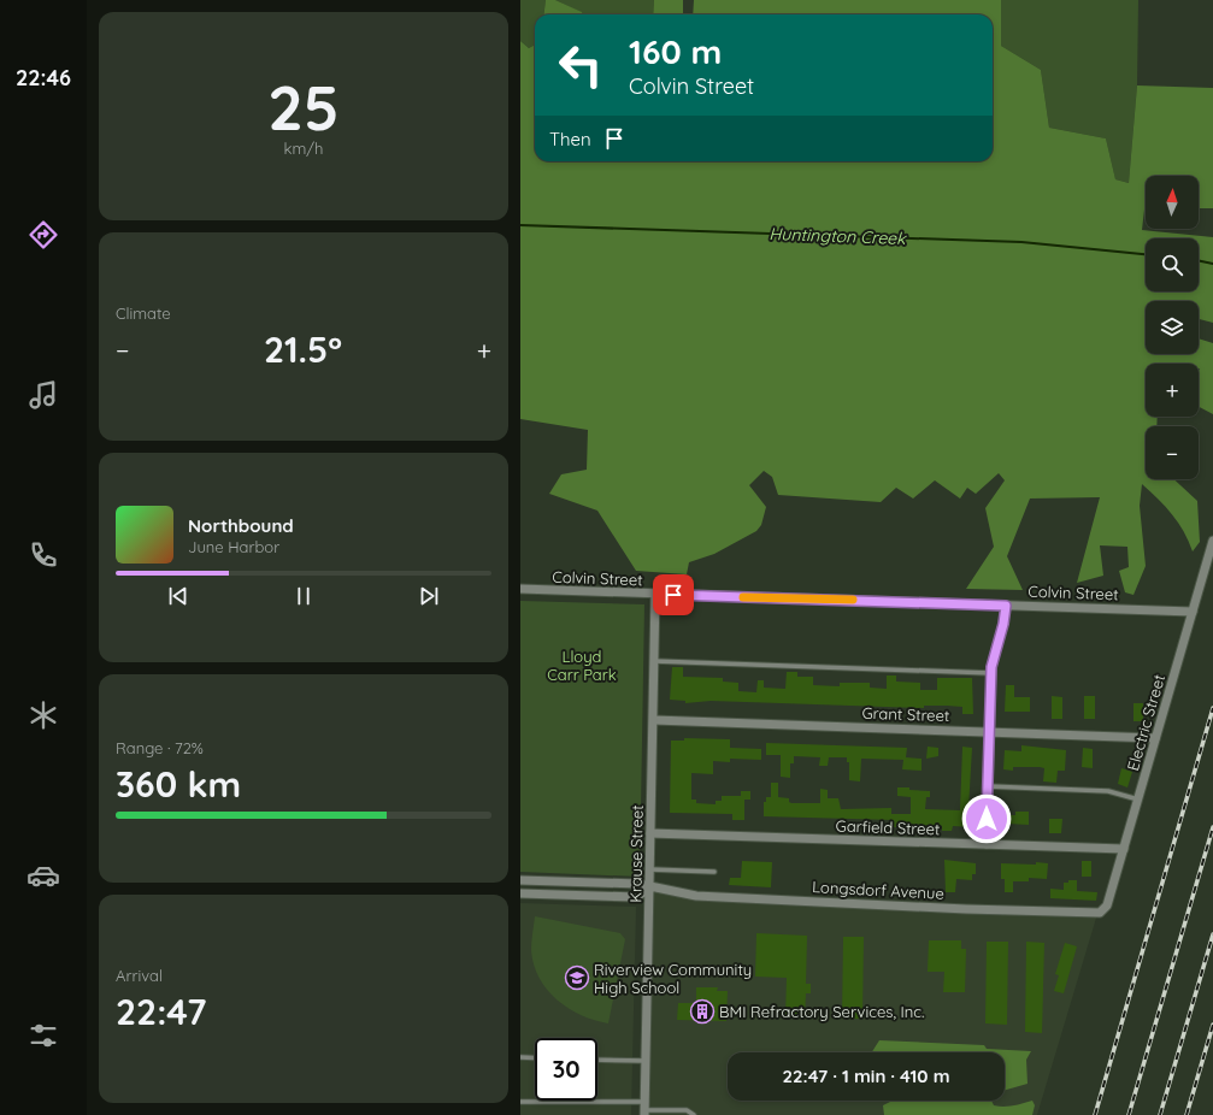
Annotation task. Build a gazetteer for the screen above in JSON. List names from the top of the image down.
{
  "streets": {
    "street": [
      "Colvin Street",
      "Grant Street",
      "Electric Street",
      "Garfield Street",
      "Krause Street",
      "Longsdorf Avenue"
    ]
  },
  "crossings": [
    ["Colvin Street", "Electric Street"],
    ["Colvin Street", "Krause Street"],
    ["Grant Street", "Electric Street"],
    ["Grant Street", "Krause Street"],
    ["Electric Street", "Garfield Street"],
    ["Electric Street", "Longsdorf Avenue"],
    ["Garfield Street", "Krause Street"],
    ["Krause Street", "Longsdorf Avenue"]
  ],
  "water": ["Huntington Creek"],
  "parks": ["Lloyd Carr Park"],
  "places": {
    "school or university": ["Riverview Community High School"],
    "building": ["BMI Refractory Services, Inc."]
  },
  "north": "top",
  "page": {
    "tabs": "22:46",
    "tile": [
      ["25", "km/h"],
      "Climate",
      ["Range · 72%", "360 km"],
      ["Arrival", "22:47"]
    ],
    "turn": ["160 m", "Colvin Street"],
    "then": "Then",
    "map_buttons": ["+", "−"],
    "heat": ["−", "21.5°", "+"],
    "song": ["Northbound", "June Harbor"],
    "limit": "30",
    "trip": "22:47 · 1 min · 410 m"
  }
}
